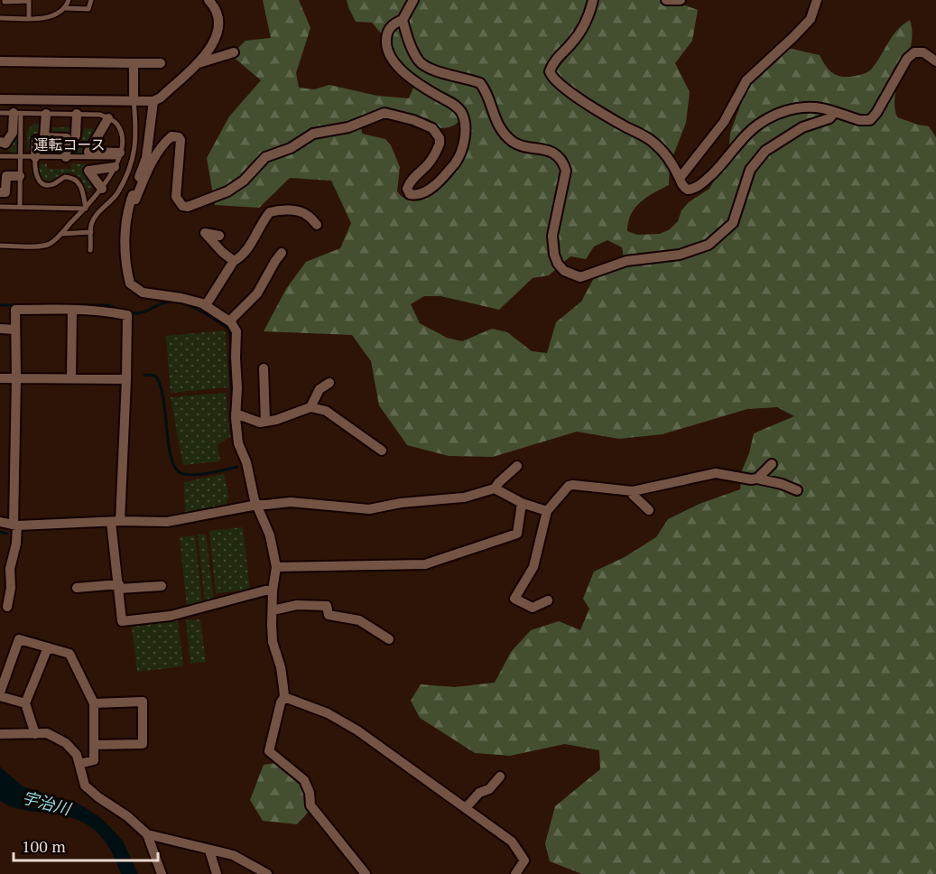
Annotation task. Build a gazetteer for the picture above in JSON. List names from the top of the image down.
{
  "streets": {
    "lane": ["運転コース"]
  },
  "water": ["宇治川"],
  "scale_bar": "100 m"
}
